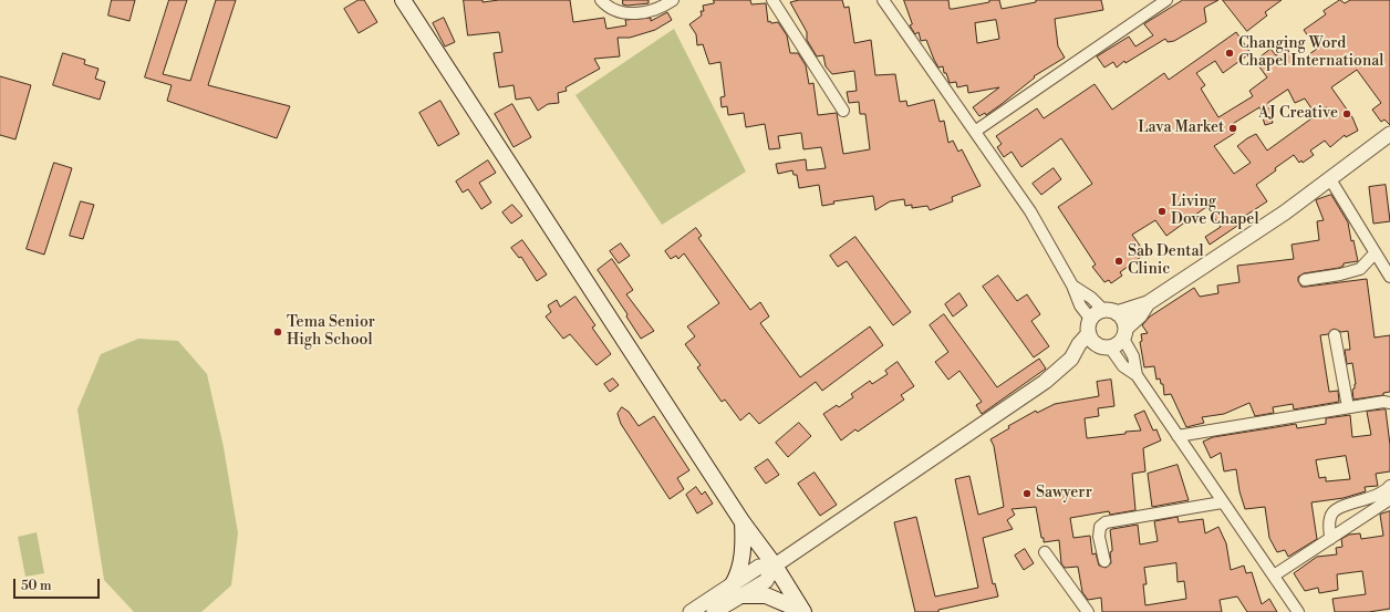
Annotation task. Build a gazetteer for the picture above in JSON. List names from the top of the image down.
{
  "places": [
    "Changing Word Chapel International",
    "AJ Creative",
    "Lava Market",
    "Living Dove Chapel",
    "Sab Dental Clinic",
    "Tema Senior High School",
    "Sawyerr"
  ],
  "scale_bar": "50 m"
}
